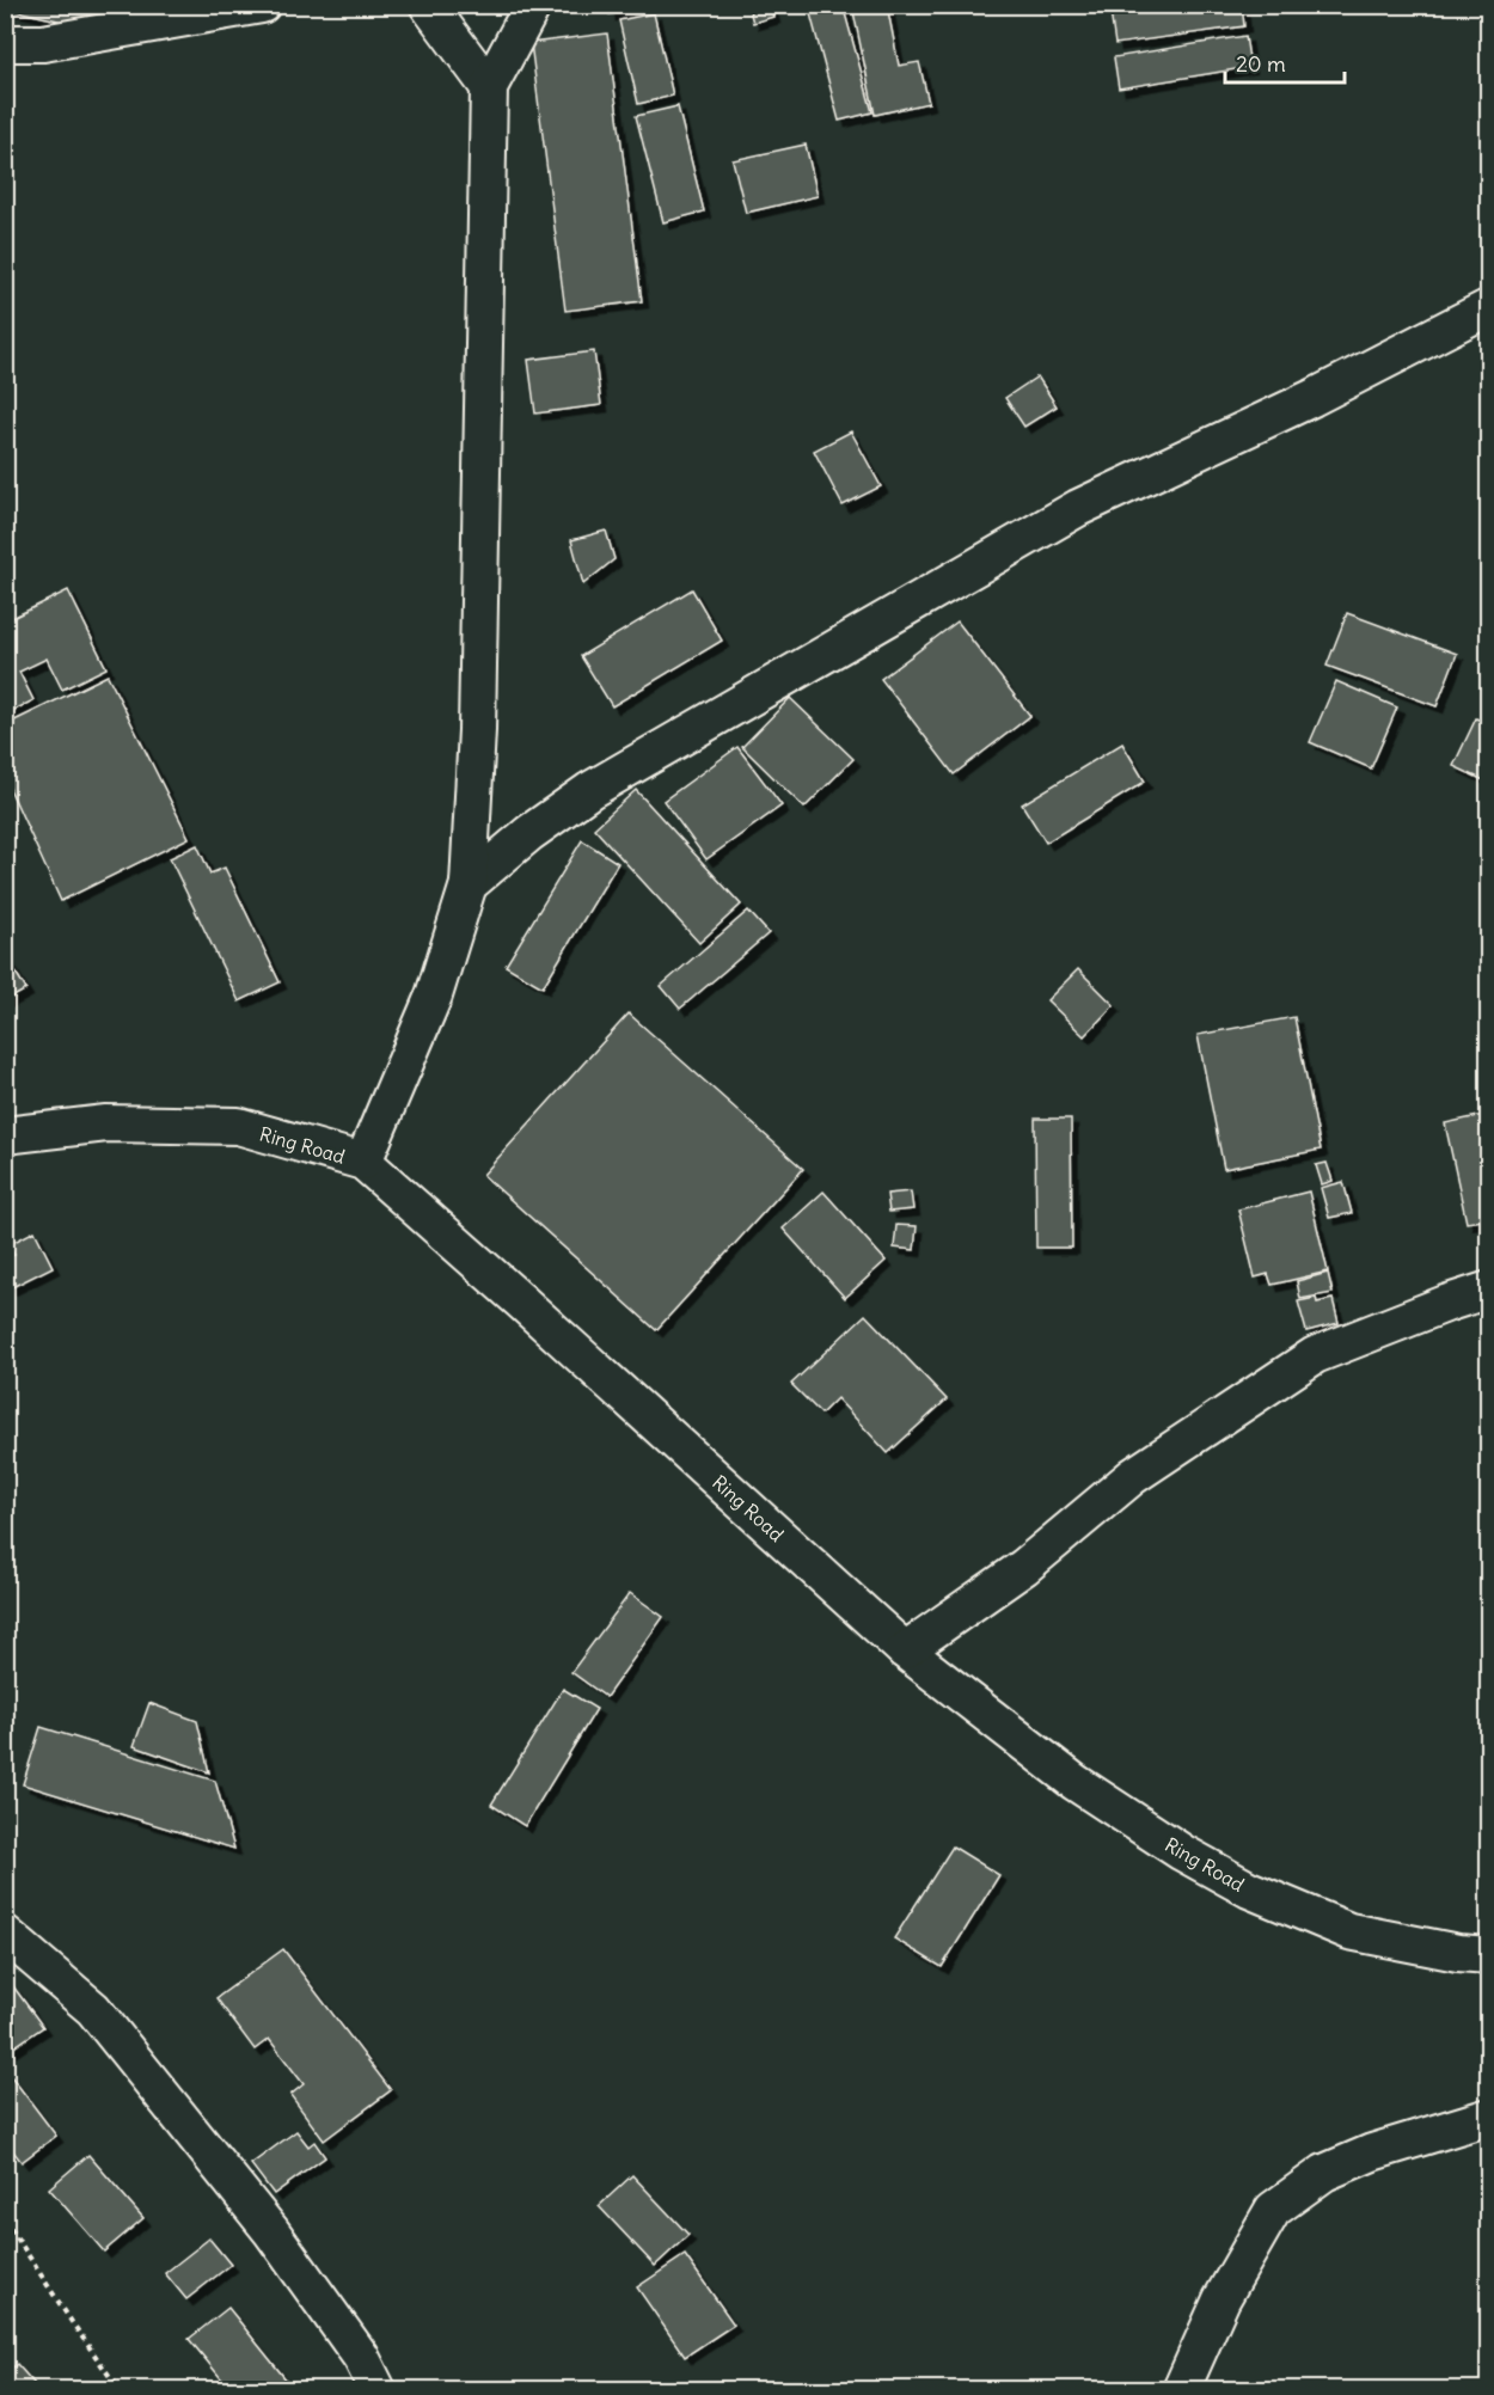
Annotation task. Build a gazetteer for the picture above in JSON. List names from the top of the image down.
{
  "streets": {
    "street": ["Ring Road"]
  },
  "scale_bar": "20 m"
}
